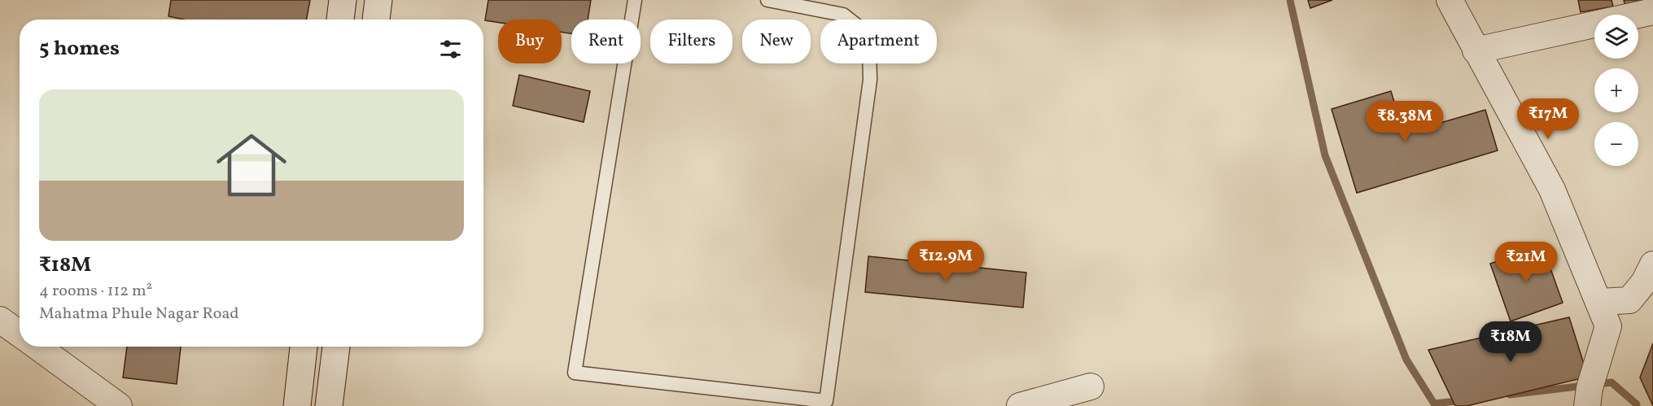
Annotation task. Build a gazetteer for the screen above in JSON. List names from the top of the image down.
{
  "page": {
    "map_buttons": ["+", "−"],
    "chip": [
      "Buy",
      "Rent",
      "Filters",
      "New",
      "Apartment"
    ],
    "heading": "5 homes",
    "list": [
      {
        "name": "₹18M",
        "note": "4 rooms · 112 m² · Mahatma Phule Nagar Road"
      }
    ],
    "price": [
      "₹17M",
      "₹8.38M",
      "₹12.9M",
      "₹21M",
      "₹18M"
    ]
  }
}
